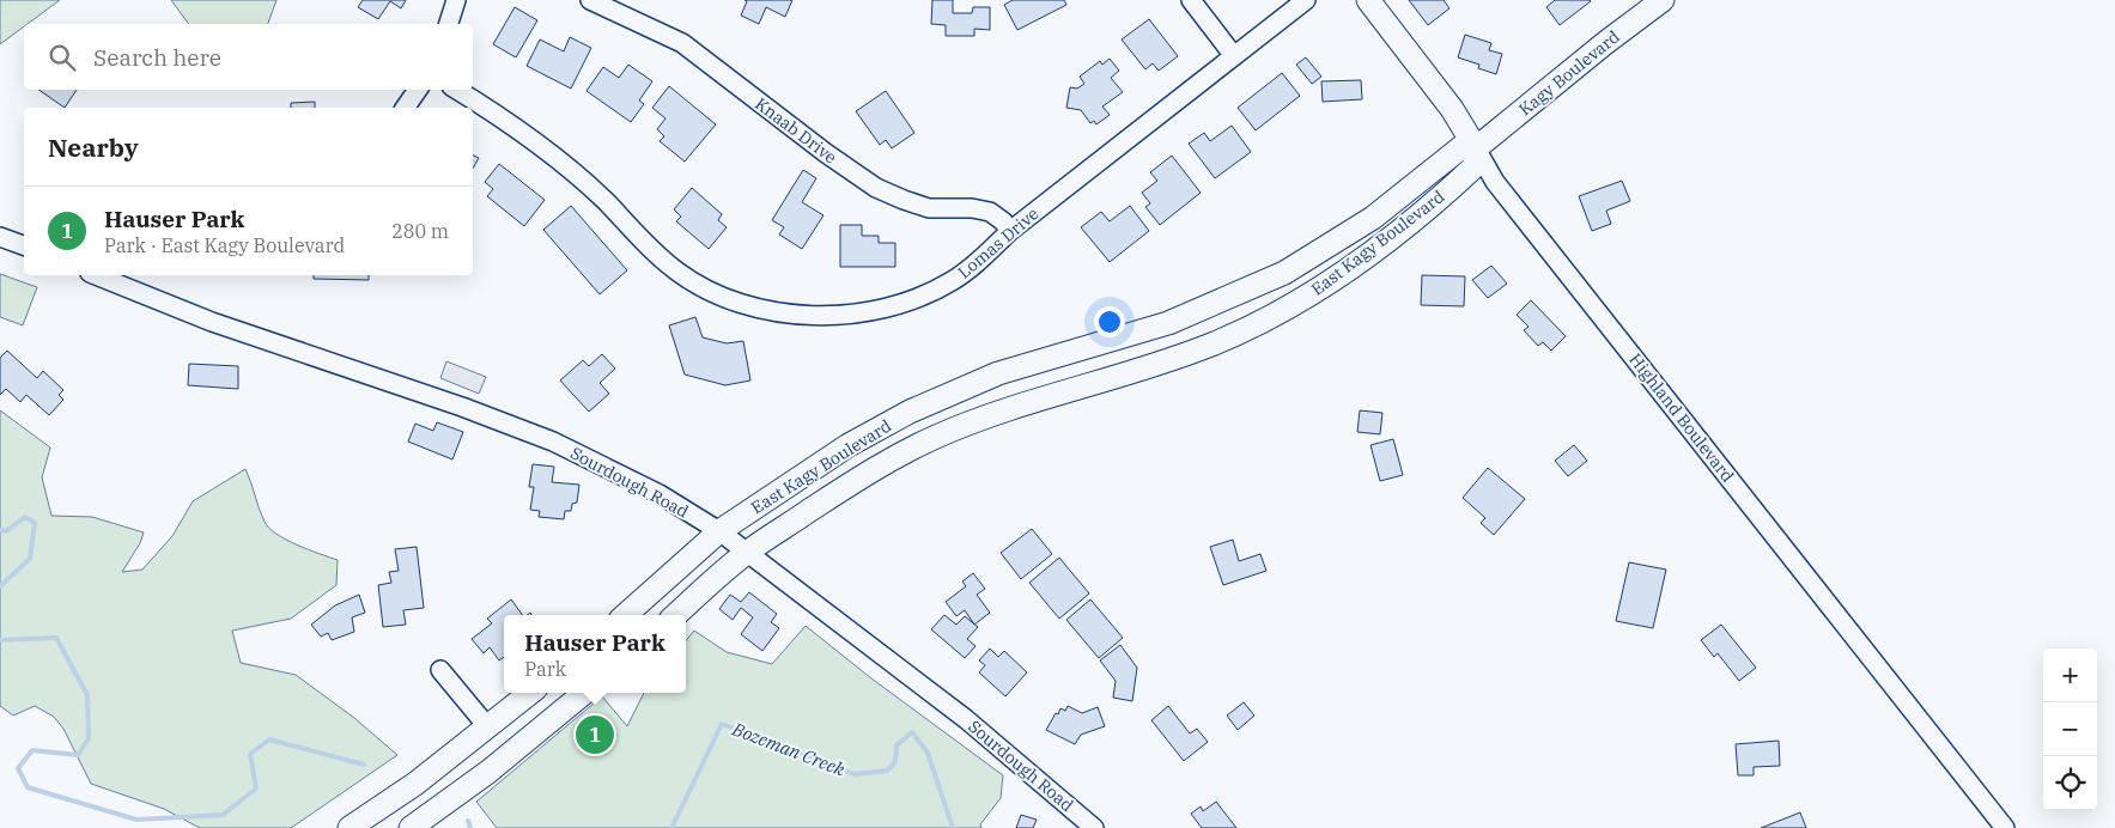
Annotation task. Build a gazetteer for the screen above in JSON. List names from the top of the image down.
{
  "streets": {
    "main road": ["Kagy Boulevard", "East Kagy Boulevard", "Highland Boulevard"],
    "street": ["Knaab Drive", "Lomas Drive", "Sourdough Road"]
  },
  "crossings": [
    ["Kagy Boulevard", "East Kagy Boulevard"],
    ["Kagy Boulevard", "Highland Boulevard"],
    ["Knaab Drive", "Lomas Drive"],
    ["East Kagy Boulevard", "Highland Boulevard"],
    ["East Kagy Boulevard", "Sourdough Road"]
  ],
  "water": ["Bozeman Creek"],
  "page": {
    "search": "Search here",
    "heading": "Nearby",
    "list": [
      {
        "mark": "1",
        "name": "Hauser Park",
        "note": "Park · East Kagy Boulevard",
        "value": "280 m"
      }
    ],
    "popup": ["Hauser Park", "Park"],
    "map_buttons": ["+", "−"],
    "pins": "1"
  }
}
